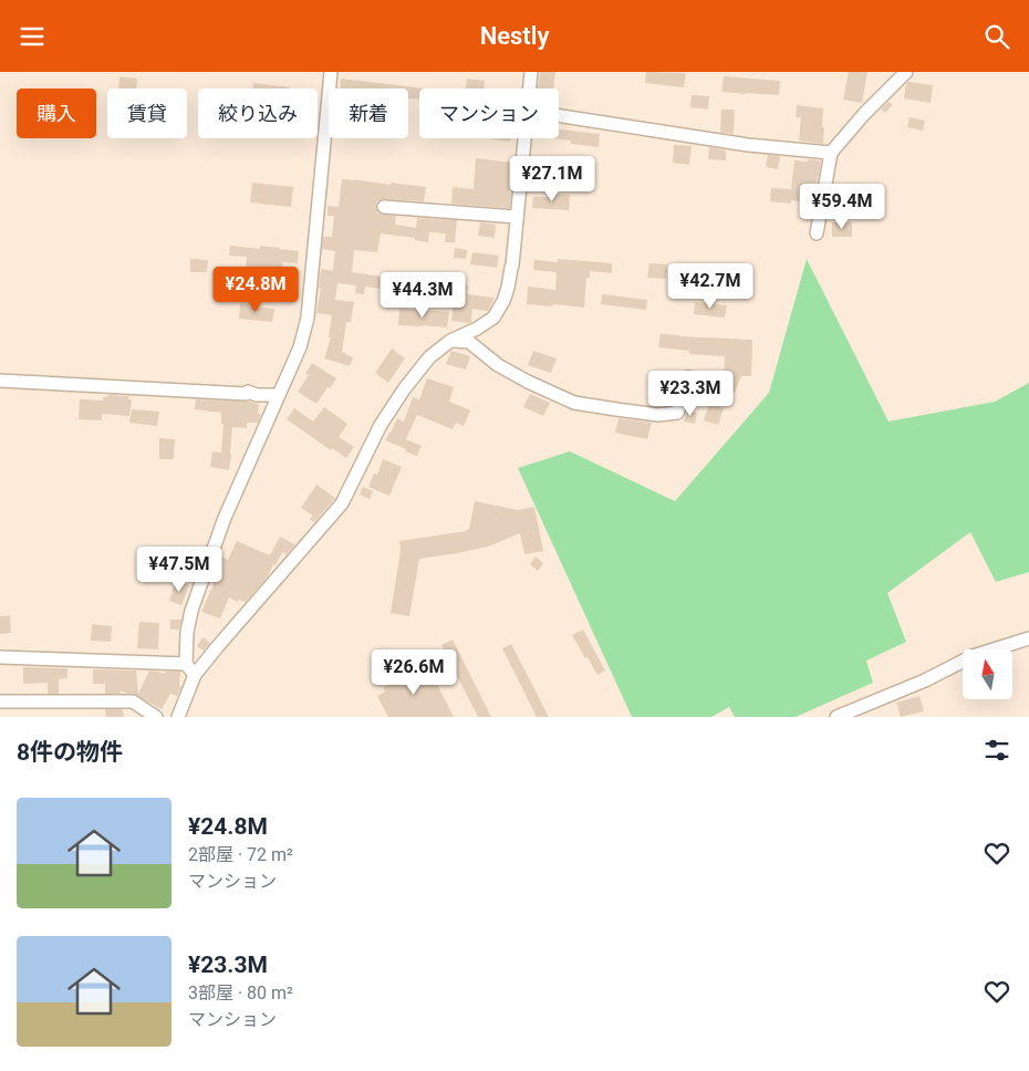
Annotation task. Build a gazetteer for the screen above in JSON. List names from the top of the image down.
{
  "north": "top",
  "page": {
    "header": "Nestly",
    "chip": [
      "購入",
      "賃貸",
      "絞り込み",
      "新着",
      "マンション"
    ],
    "price": [
      "¥27.1M",
      "¥59.4M",
      "¥42.7M",
      "¥24.8M",
      "¥44.3M",
      "¥23.3M",
      "¥47.5M",
      "¥26.6M"
    ],
    "heading": "8件の物件",
    "list": [
      {
        "name": "¥24.8M",
        "note": "2部屋 · 72 m² · マンション"
      },
      {
        "name": "¥23.3M",
        "note": "3部屋 · 80 m² · マンション"
      }
    ]
  }
}
